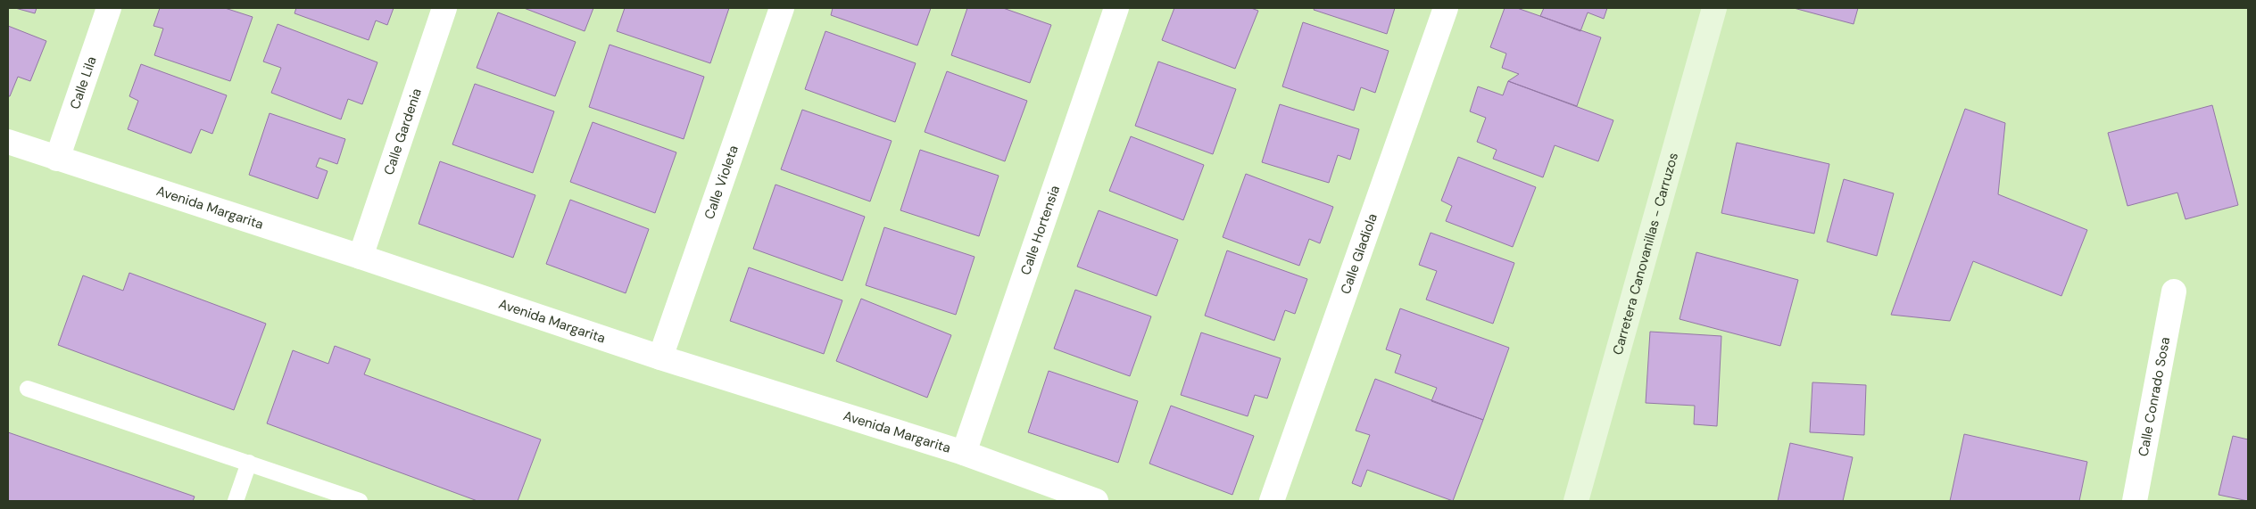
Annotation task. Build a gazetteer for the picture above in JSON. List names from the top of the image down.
{
  "streets": {
    "street": [
      "Calle Lila",
      "Calle Gardenia",
      "Calle Violeta",
      "Avenida Margarita",
      "Calle Hortensia",
      "Calle Gladiola",
      "Carretera Canovanillas - Carruzos",
      "Calle Conrado Sosa"
    ]
  },
  "crossings": [
    ["Calle Lila", "Avenida Margarita"],
    ["Calle Gardenia", "Avenida Margarita"],
    ["Calle Violeta", "Avenida Margarita"],
    ["Avenida Margarita", "Calle Hortensia"]
  ]
}
